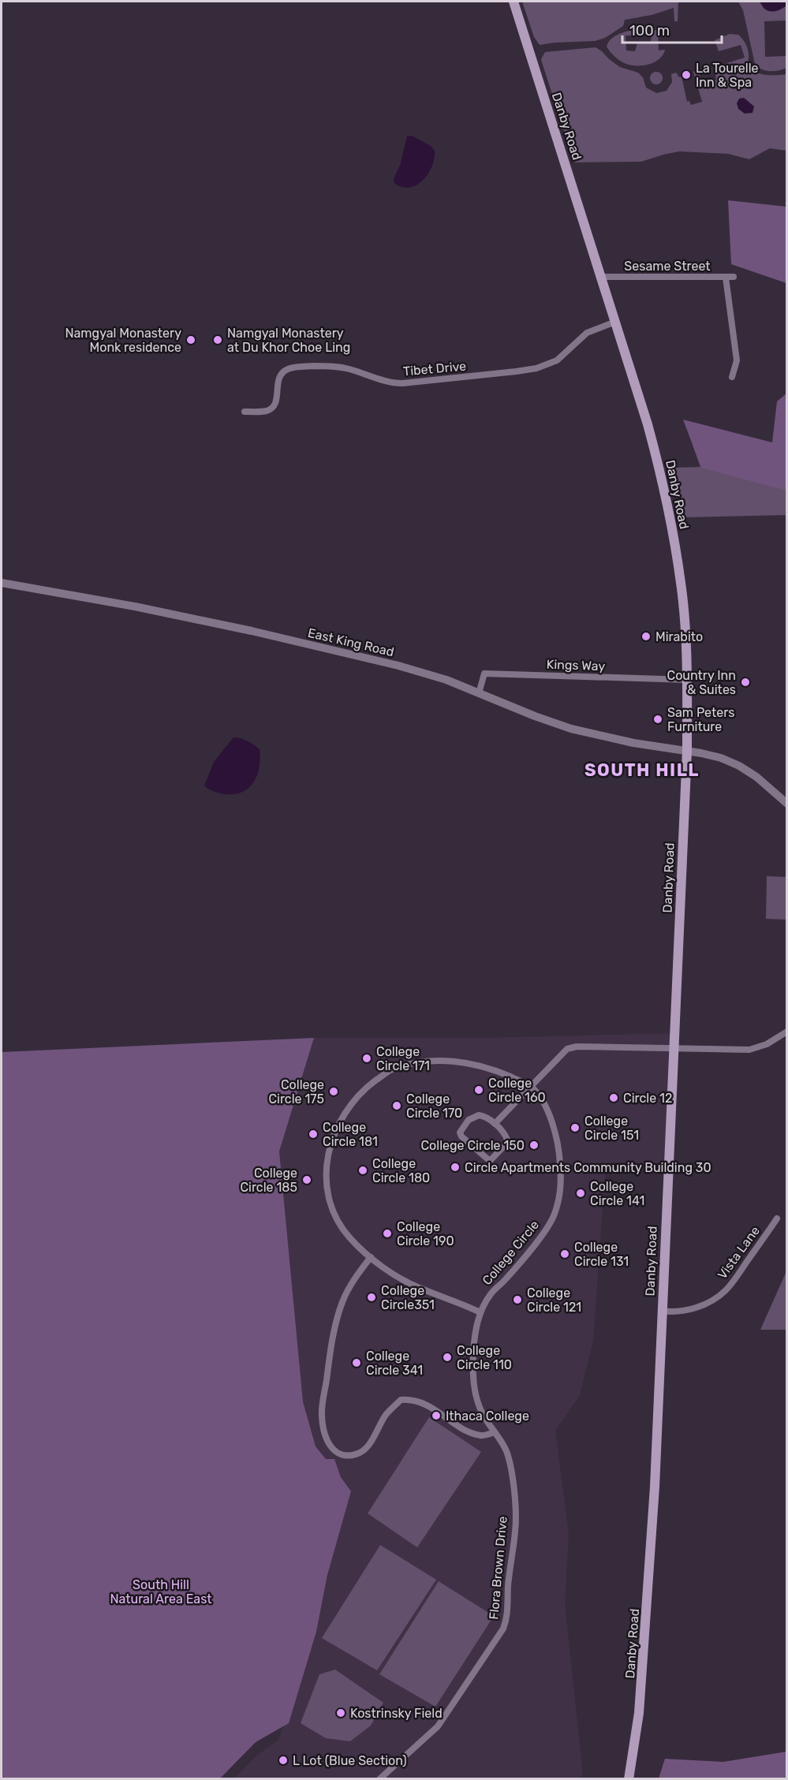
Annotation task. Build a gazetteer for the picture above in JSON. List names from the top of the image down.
{
  "streets": {
    "main road": ["Danby Road"],
    "street": [
      "Sesame Street",
      "Tibet Drive",
      "East King Road",
      "Kings Way",
      "College Circle",
      "Vista Lane",
      "Flora Brown Drive"
    ]
  },
  "crossings": [
    ["Danby Road", "Sesame Street"],
    ["Danby Road", "Tibet Drive"],
    ["Danby Road", "East King Road"],
    ["Danby Road", "Kings Way"],
    ["Danby Road", "Vista Lane"],
    ["East King Road", "Kings Way"],
    ["College Circle", "Flora Brown Drive"]
  ],
  "districts": ["SOUTH HILL"],
  "parks": ["South Hill Natural Area East"],
  "places": [
    "La Tourelle Inn & Spa",
    "Namgyal Monastery Monk residence",
    "Namgyal Monastery at Du Khor Choe Ling",
    "Mirabito",
    "Country Inn & Suites",
    "Sam Peters Furniture",
    "College Circle 171",
    "College Circle 160",
    "College Circle 175",
    "Circle 12",
    "College Circle 170",
    "College Circle 151",
    "College Circle 181",
    "College Circle 150",
    "Circle Apartments Community Building 30",
    "College Circle 180",
    "College Circle 185",
    "College Circle 141",
    "College Circle 190",
    "College Circle 131",
    "College Circle351",
    "College Circle 121",
    "College Circle 110",
    "College Circle 341",
    "Ithaca College",
    "Kostrinsky Field",
    "L Lot (Blue Section)"
  ],
  "scale_bar": "100 m"
}
